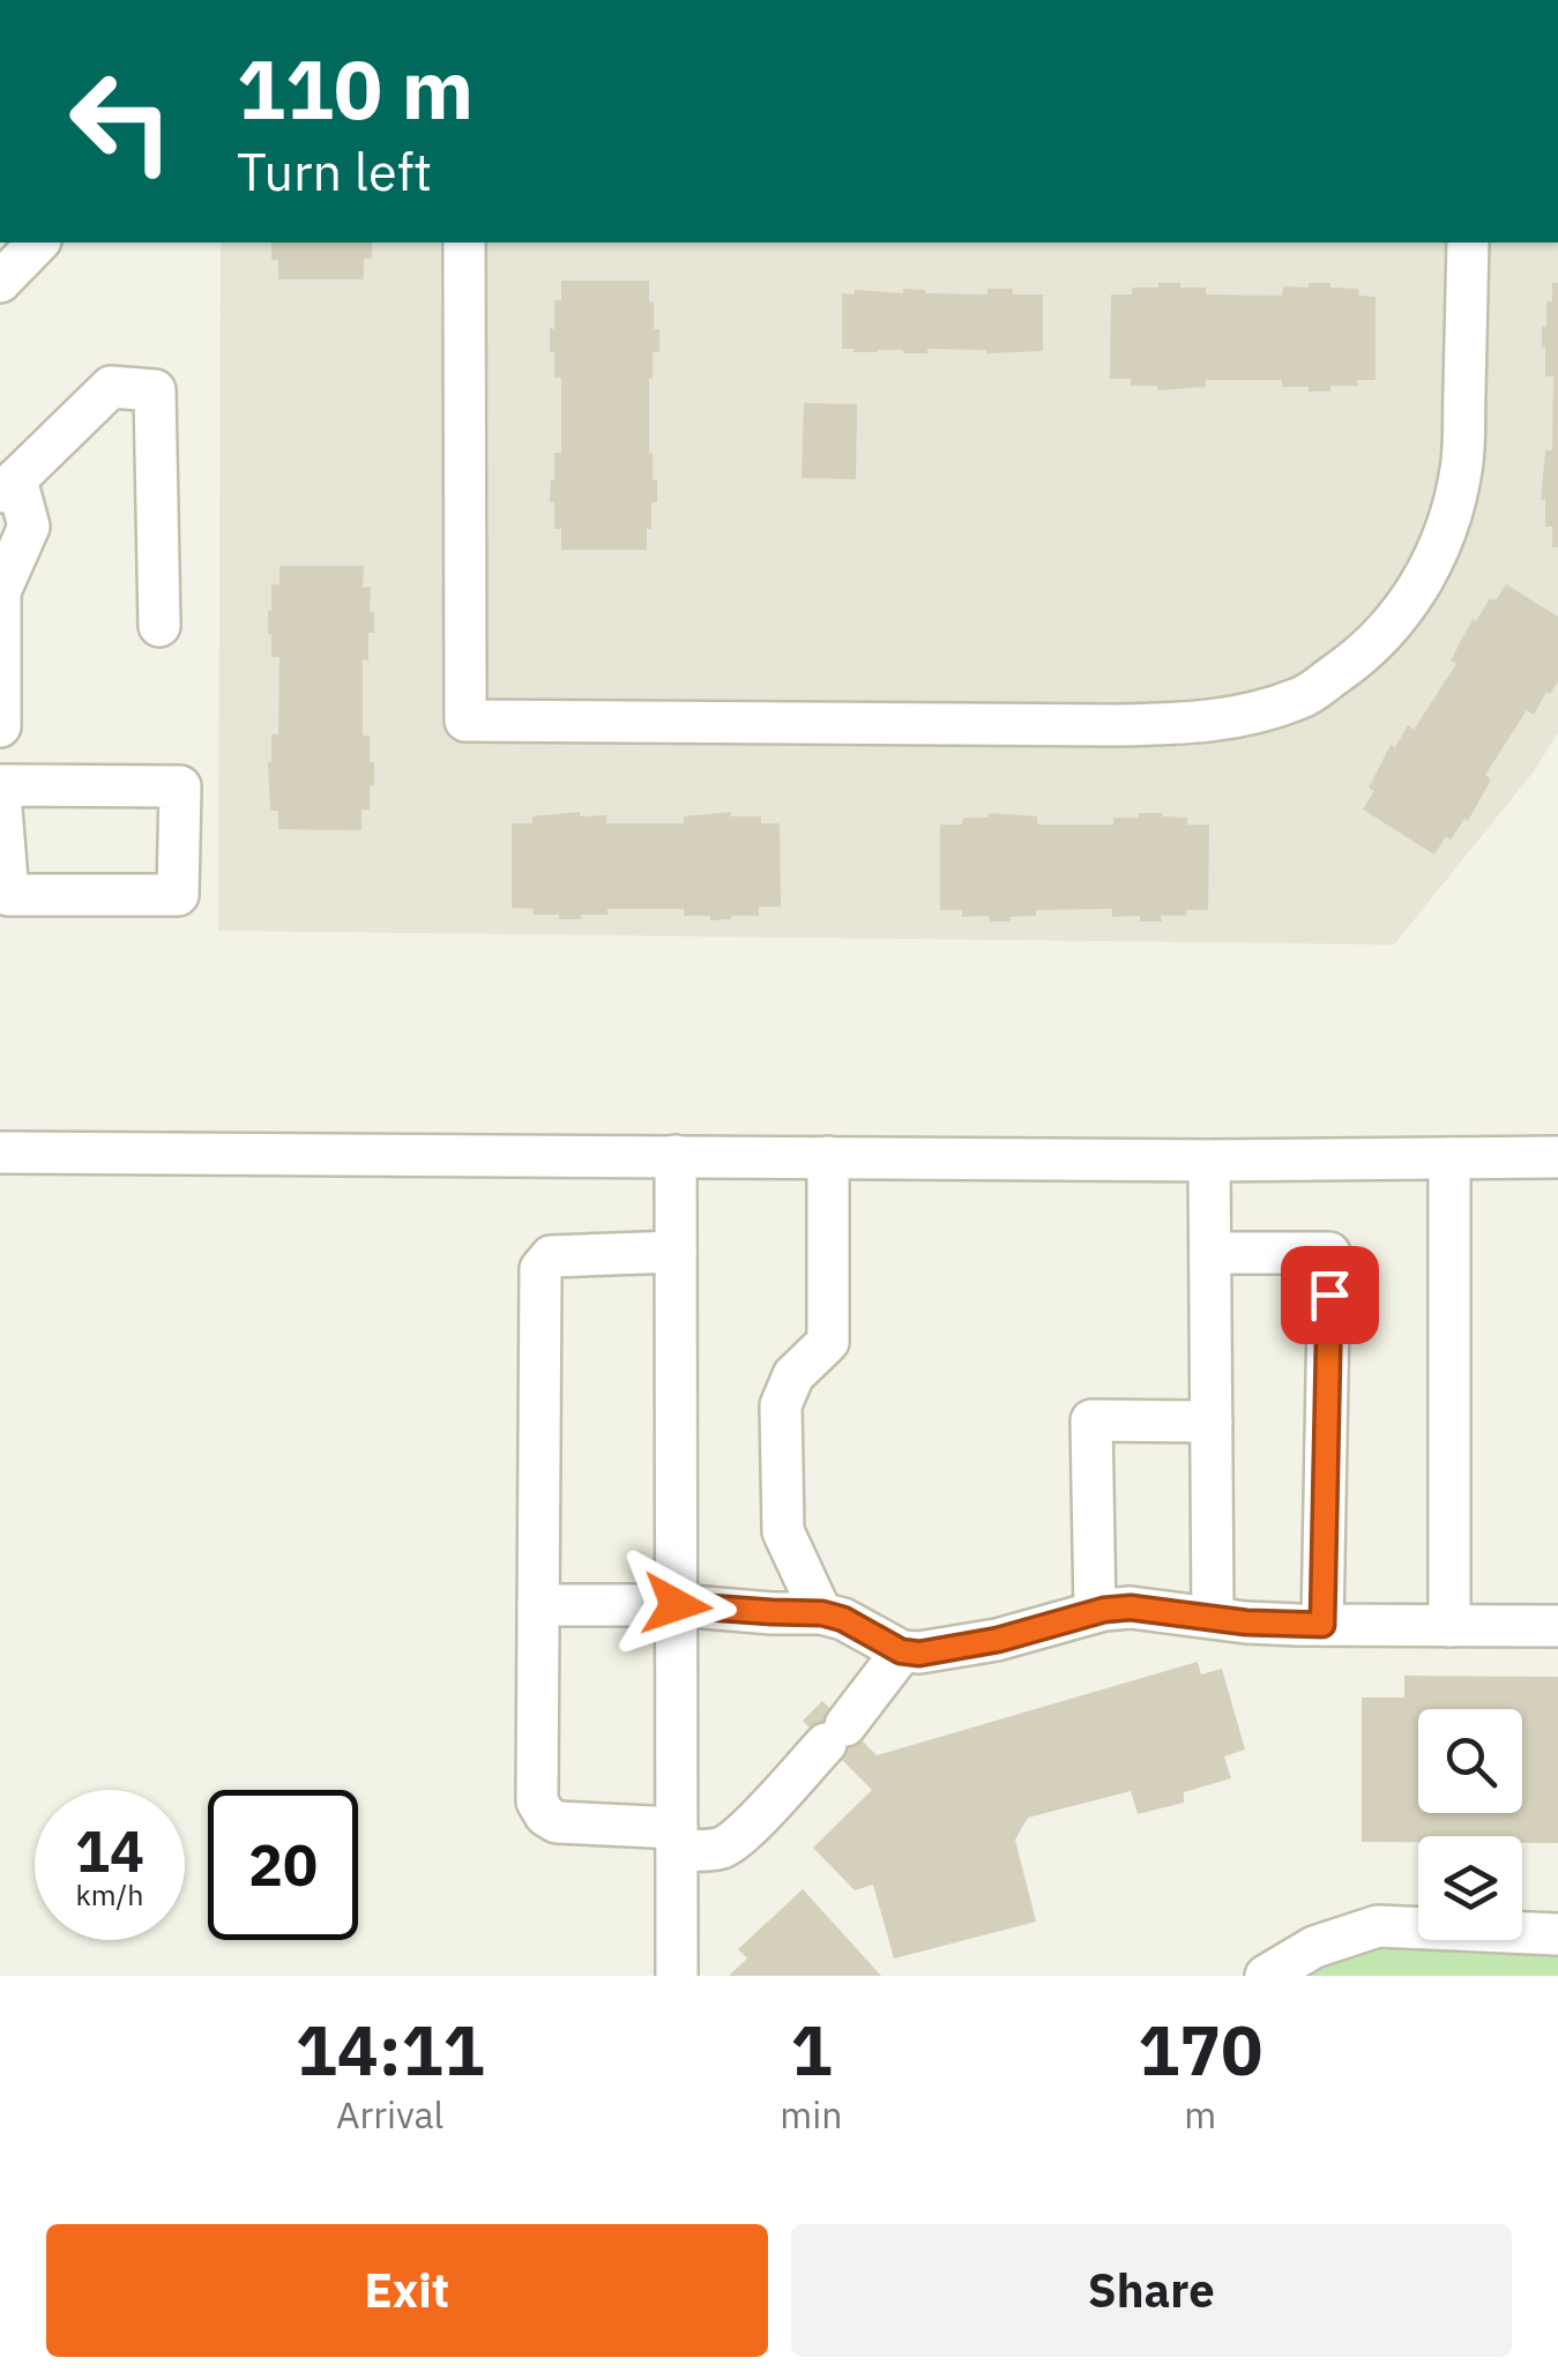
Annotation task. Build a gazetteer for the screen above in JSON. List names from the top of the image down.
{
  "page": {
    "turn": ["110 m", "Turn left"],
    "speed": "14 km/h",
    "limit": "20",
    "eta": [
      "14:11",
      "Arrival",
      "1",
      "min",
      "170",
      "m"
    ],
    "buttons": ["Exit", "Share"]
  }
}
